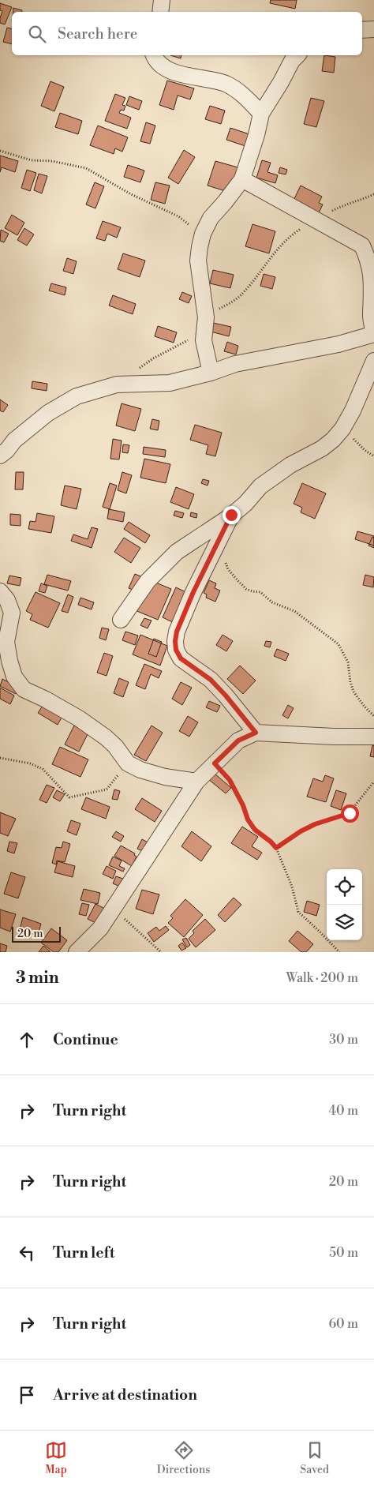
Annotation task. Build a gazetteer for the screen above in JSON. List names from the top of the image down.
{
  "scale_bar": "20 m",
  "page": {
    "search": "Search here",
    "scale": "20 m",
    "heading": ["3 min", "Walk · 200 m"],
    "list": [
      ["Continue", "30 m"],
      ["Turn right", "40 m"],
      ["Turn right", "20 m"],
      ["Turn left", "50 m"],
      ["Turn right", "60 m"],
      "Arrive at destination"
    ],
    "nav": ["Map", "Directions", "Saved"]
  }
}
